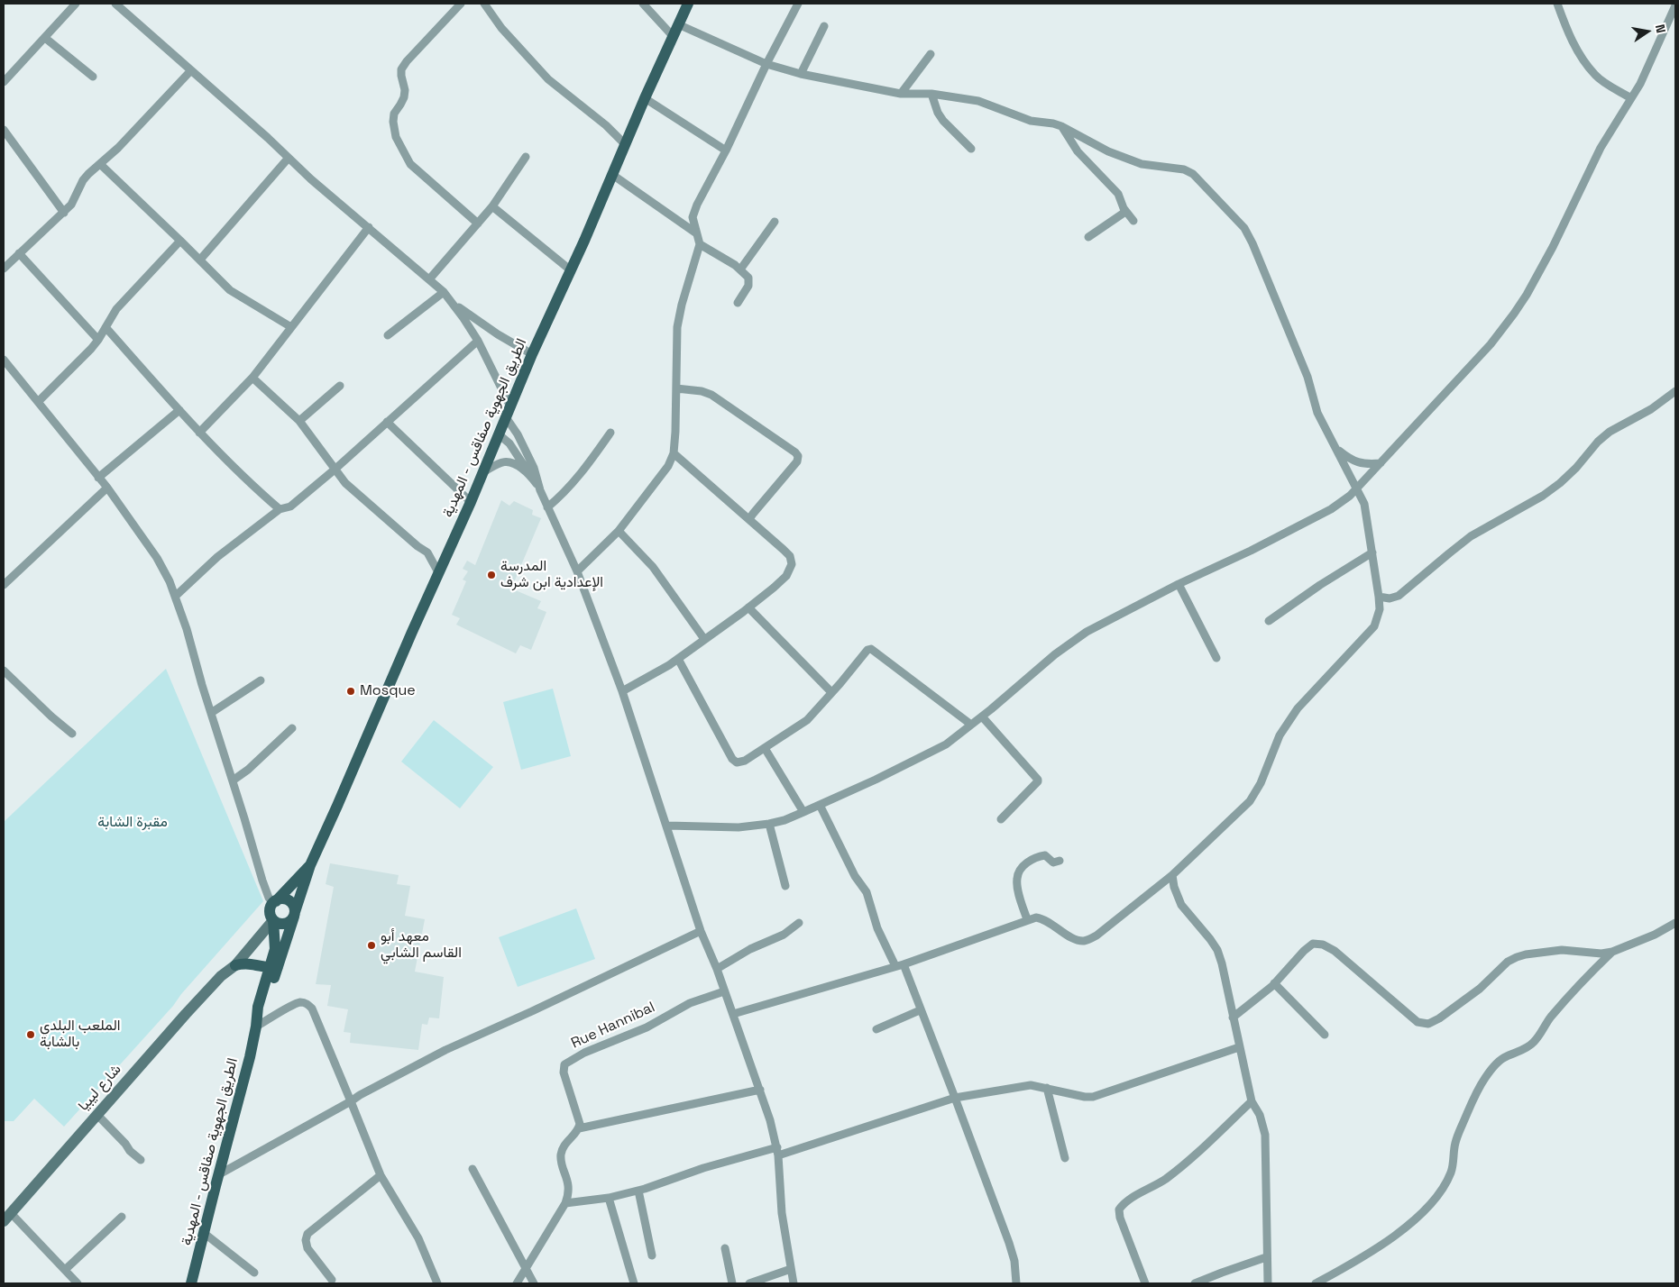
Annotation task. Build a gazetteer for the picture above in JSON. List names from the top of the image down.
{
  "streets": {
    "main road": ["الطريق الجهوية صفاقس - المهدية", "شارع ليبيا"],
    "street": ["Rue Hannibal"]
  },
  "crossings": [
    ["الطريق الجهوية صفاقس - المهدية", "شارع ليبيا"]
  ],
  "parks": ["مقبرة الشابة"],
  "places": [
    "المدرسة الإعدادية ابن شرف",
    "Mosque",
    "معهد أبو القاسم الشابي",
    "الملعب البلدي بالشابة"
  ],
  "north": "right"
}
